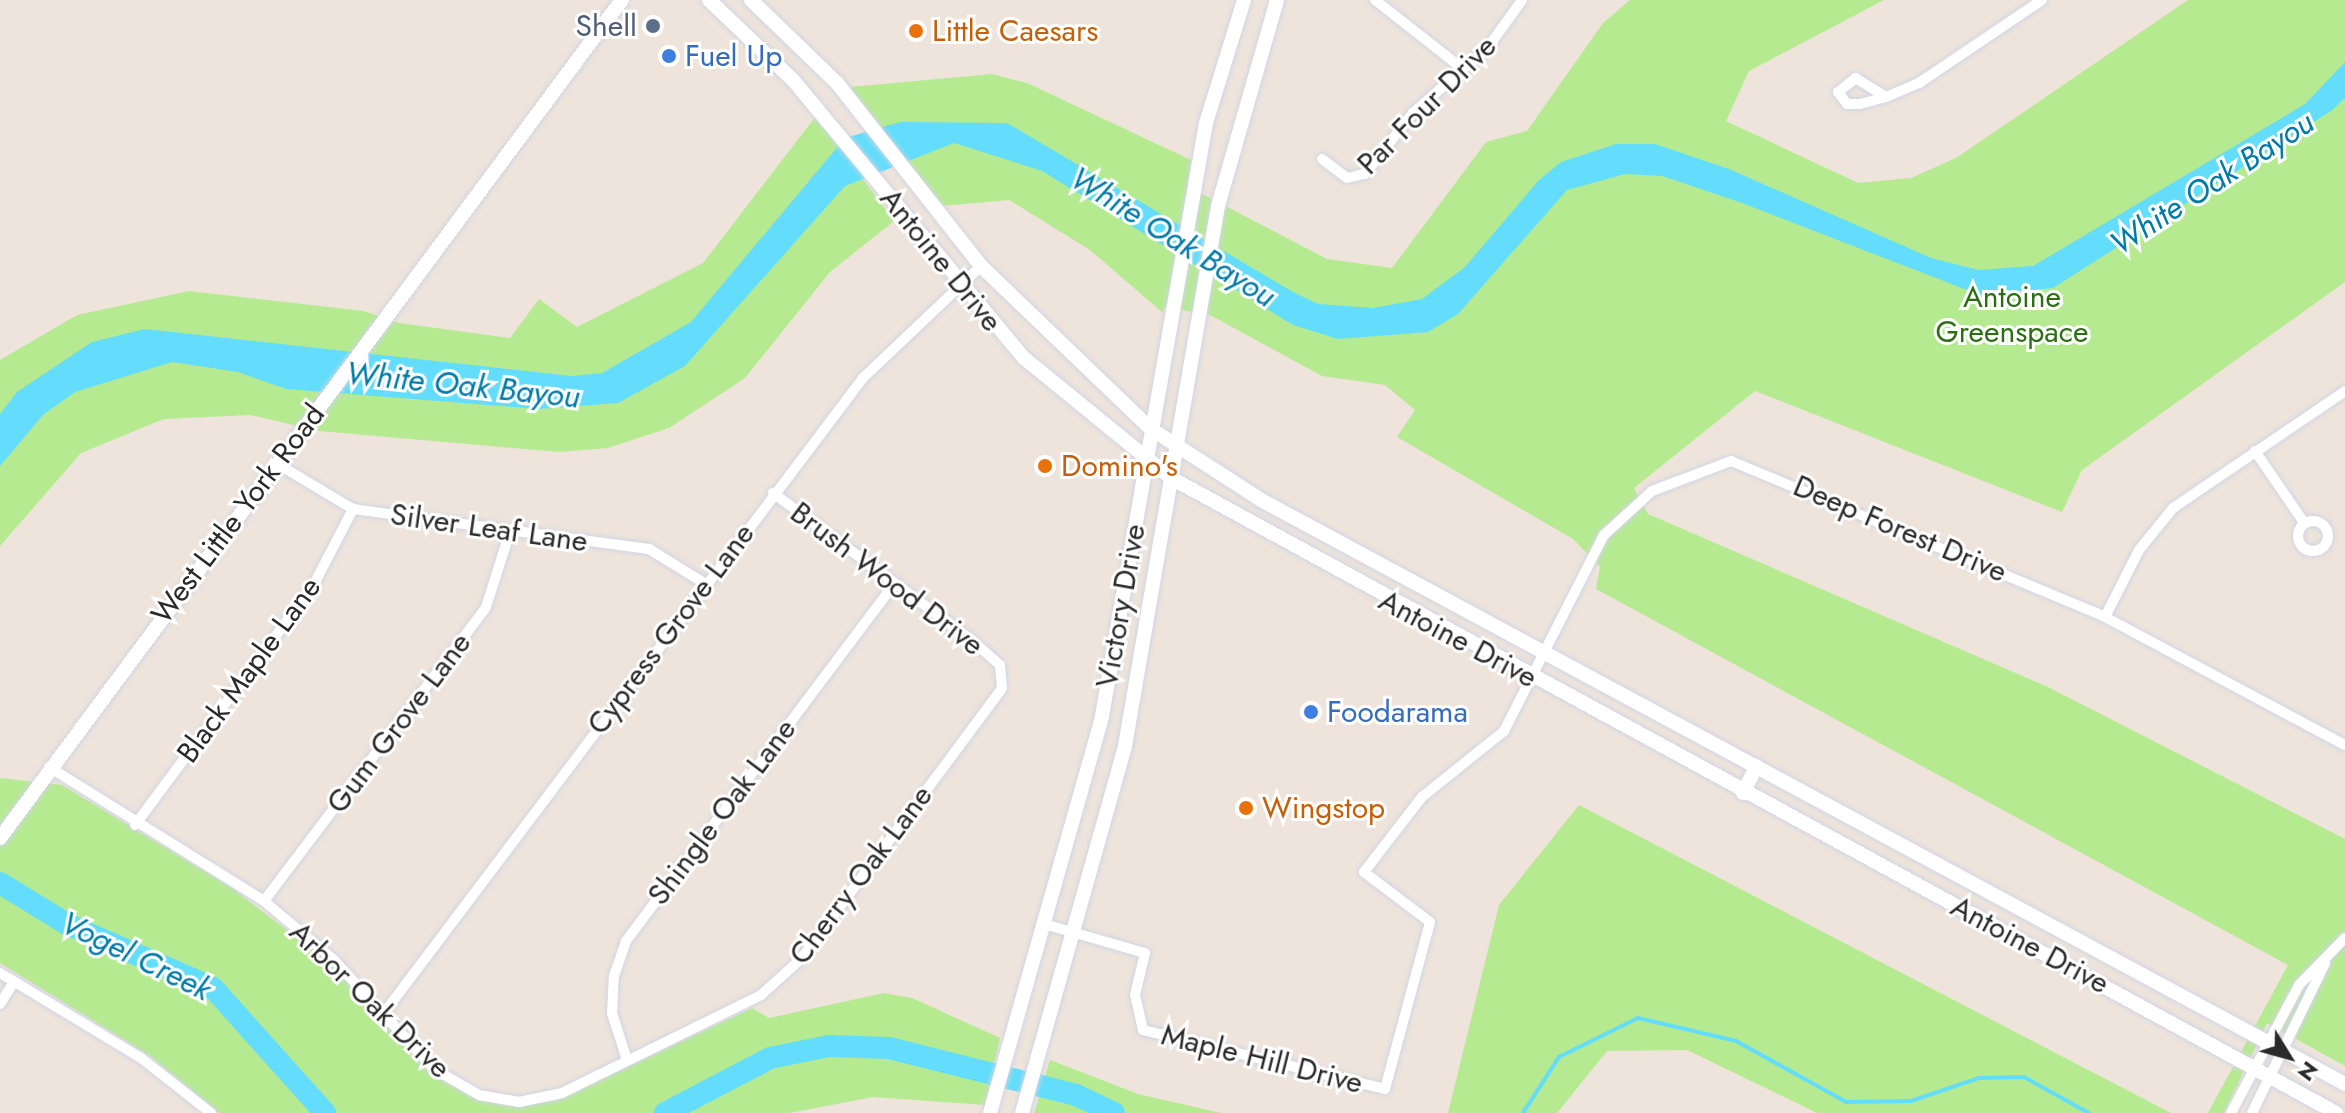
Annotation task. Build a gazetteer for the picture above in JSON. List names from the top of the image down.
{
  "streets": {
    "main road": ["Antoine Drive", "West Little York Road", "Victory Drive"],
    "street": [
      "Par Four Drive",
      "Silver Leaf Lane",
      "Deep Forest Drive",
      "Brush Wood Drive",
      "Cypress Grove Lane",
      "Black Maple Lane",
      "Gum Grove Lane",
      "Shingle Oak Lane",
      "Cherry Oak Lane",
      "Arbor Oak Drive",
      "Maple Hill Drive"
    ]
  },
  "crossings": [
    ["Antoine Drive", "Deep Forest Drive"],
    ["Antoine Drive", "Victory Drive"],
    ["Antoine Drive", "Cypress Grove Lane"],
    ["Antoine Drive", "Maple Hill Drive"],
    ["West Little York Road", "Silver Leaf Lane"],
    ["West Little York Road", "Arbor Oak Drive"],
    ["Silver Leaf Lane", "Cypress Grove Lane"],
    ["Silver Leaf Lane", "Black Maple Lane"],
    ["Silver Leaf Lane", "Gum Grove Lane"],
    ["Deep Forest Drive", "Maple Hill Drive"],
    ["Brush Wood Drive", "Cypress Grove Lane"],
    ["Brush Wood Drive", "Shingle Oak Lane"],
    ["Brush Wood Drive", "Cherry Oak Lane"],
    ["Victory Drive", "Maple Hill Drive"],
    ["Cypress Grove Lane", "Arbor Oak Drive"],
    ["Black Maple Lane", "Arbor Oak Drive"],
    ["Gum Grove Lane", "Arbor Oak Drive"],
    ["Shingle Oak Lane", "Cherry Oak Lane"],
    ["Shingle Oak Lane", "Arbor Oak Drive"],
    ["Cherry Oak Lane", "Arbor Oak Drive"]
  ],
  "water": ["White Oak Bayou", "Vogel Creek"],
  "parks": ["Antoine Greenspace"],
  "places": [
    "Shell",
    "Little Caesars",
    "Fuel Up",
    "Domino's",
    "Foodarama",
    "Wingstop"
  ],
  "north": "bottom right"
}
